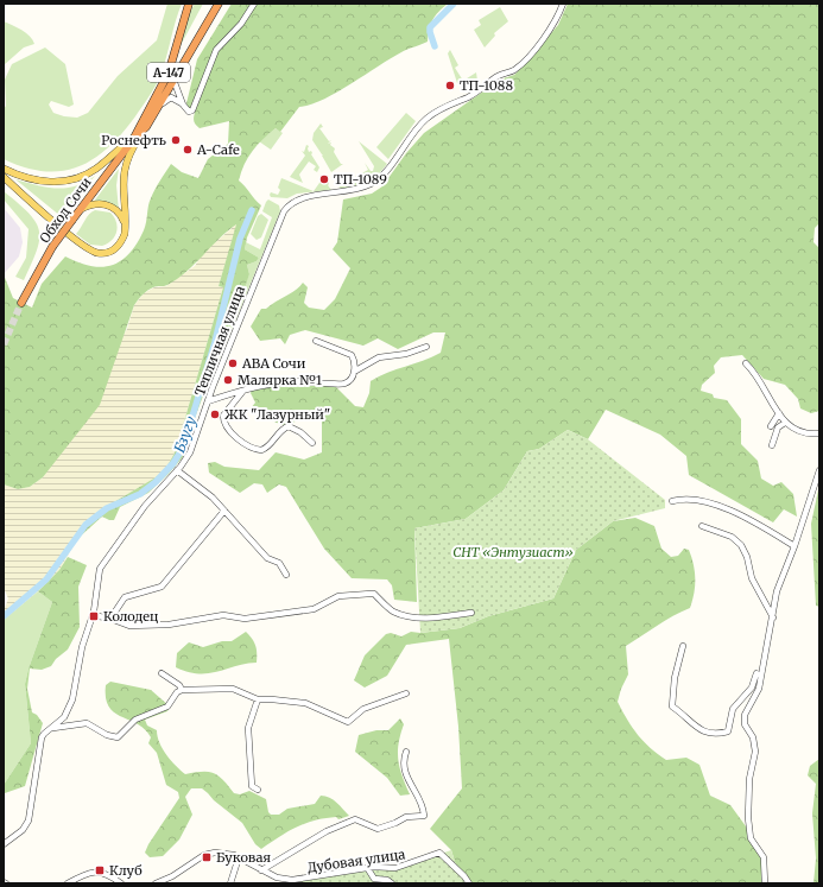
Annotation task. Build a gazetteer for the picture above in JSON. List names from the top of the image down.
{
  "streets": {
    "highway": ["А-147", "Обход Сочи"],
    "street": ["Тепличная улица", "Дубовая улица"]
  },
  "crossings": [
    ["А-147", "Обход Сочи"]
  ],
  "water": ["Бзугу"],
  "parks": ["СНТ «Энтузиаст»"],
  "places": {
    "other": [
      "ТП-1088",
      "Роснефть",
      "A-Cafe",
      "ТП-1089",
      "АВА Сочи",
      "Малярка №1",
      "ЖК \"Лазурный\""
    ],
    "transit": ["Колодец", "Буковая", "Клуб"]
  }
}
